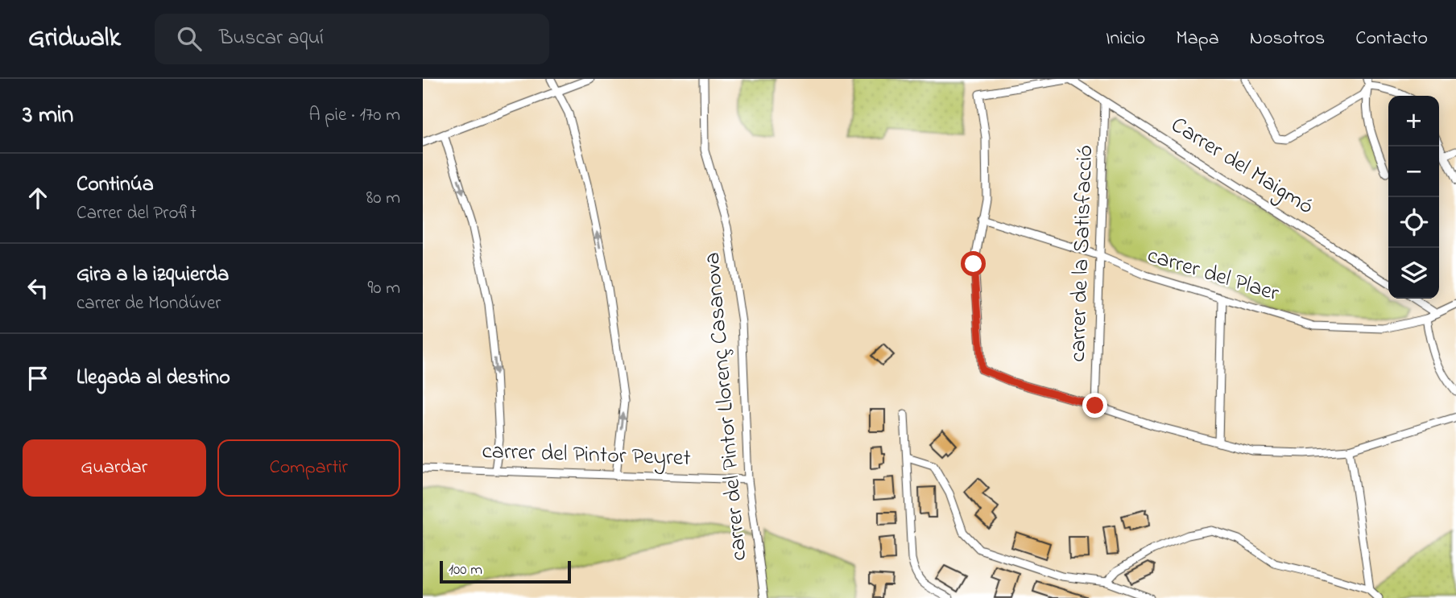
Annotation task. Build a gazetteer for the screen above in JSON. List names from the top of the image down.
{
  "streets": {
    "street": [
      "Carrer del Maigmó",
      "carrer de la Satisfacció",
      "carrer del Plaer",
      "carrer del Pintor Llorenç Casanova",
      "carrer del Pintor Peyret"
    ]
  },
  "crossings": [
    ["Carrer del Maigmó", "carrer de la Satisfacció"],
    ["carrer de la Satisfacció", "carrer del Plaer"],
    ["carrer del Pintor Llorenç Casanova", "carrer del Pintor Peyret"]
  ],
  "scale_bar": "100 m",
  "page": {
    "header": "Gridwalk",
    "search": "Buscar aquí",
    "nav": [
      "Inicio",
      "Mapa",
      "Nosotros",
      "Contacto"
    ],
    "heading": ["3 min", "A pie · 170 m"],
    "map_buttons": ["+", "−"],
    "list": [
      ["Continúa", "Carrer del Profit", "80 m"],
      ["Gira a la izquierda", "carrer de Mondúver", "90 m"],
      "Llegada al destino"
    ],
    "buttons": ["Guardar", "Compartir"],
    "scale": "100 m"
  }
}
